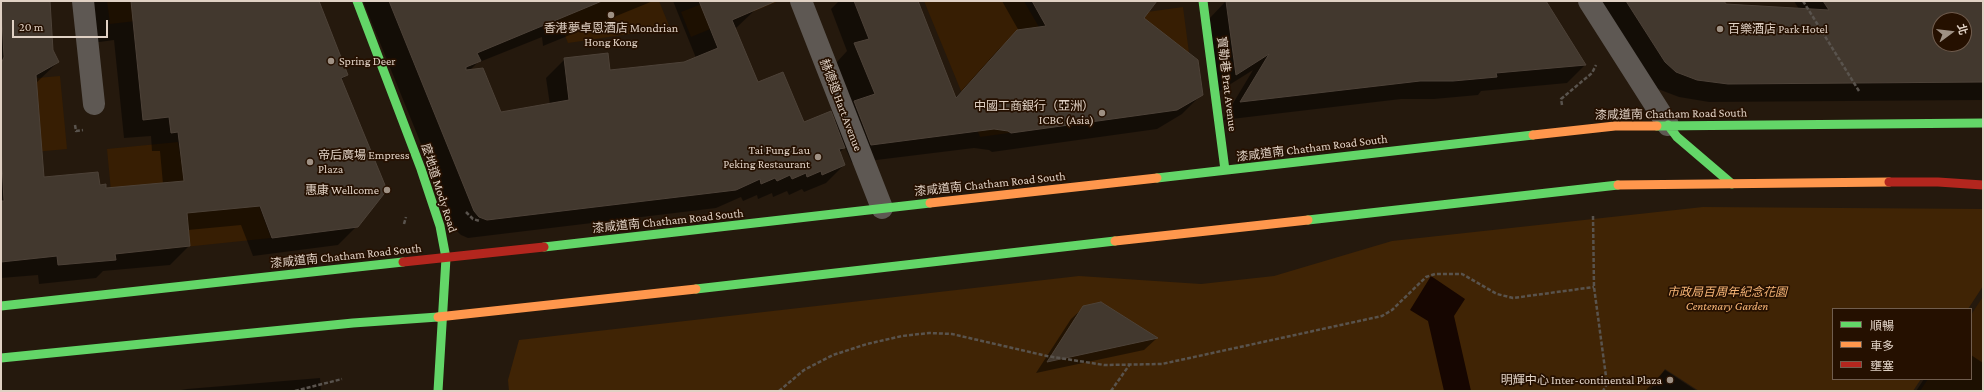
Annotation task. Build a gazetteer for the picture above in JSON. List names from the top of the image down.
{
  "streets": {
    "main road": ["寶勒巷 Prat Avenue", "漆咸道南 Chatham Road South", "麼地道 Mody Road"],
    "street": ["赫德道 Hart Avenue"]
  },
  "crossings": [
    ["寶勒巷 Prat Avenue", "漆咸道南 Chatham Road South"],
    ["赫德道 Hart Avenue", "漆咸道南 Chatham Road South"],
    ["漆咸道南 Chatham Road South", "麼地道 Mody Road"]
  ],
  "parks": ["市政局百周年紀念花園 Centenary Garden"],
  "places": [
    "香港夢卓恩酒店 Mondrian Hong Kong",
    "百樂酒店 Park Hotel",
    "Spring Deer",
    "中國工商銀行（亞洲） ICBC (Asia)",
    "Tai Fung Lau Peking Restaurant",
    "帝后廣場 Empress Plaza",
    "惠康 Wellcome",
    "明輝中心 Inter-continental Plaza"
  ],
  "legend": ["順暢", "車多", "壅塞"],
  "scale_bar": "20 m",
  "north": "right"
}
